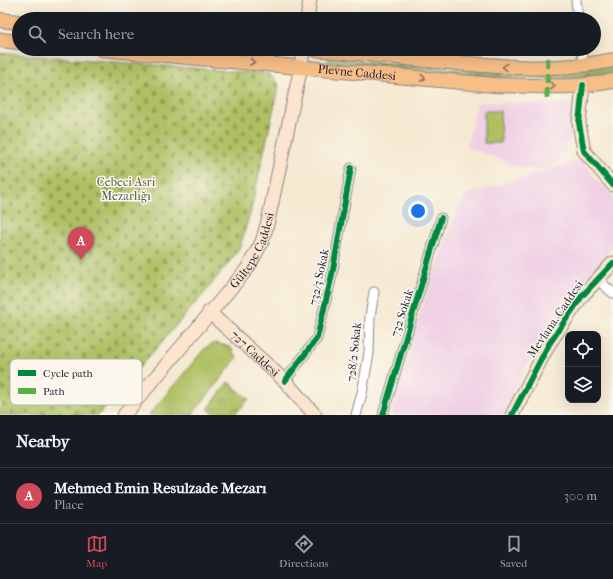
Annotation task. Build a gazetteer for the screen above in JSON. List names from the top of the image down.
{
  "streets": {
    "main road": ["Plevne Caddesi"],
    "street": [
      "Gültepe Caddesi",
      "732/3 Sokak",
      "732 Sokak",
      "Mevlana. Caddesi",
      "728/2 Sokak",
      "727 Caddesi"
    ]
  },
  "crossings": [
    ["Plevne Caddesi", "Gültepe Caddesi"],
    ["Gültepe Caddesi", "727 Caddesi"],
    ["732/3 Sokak", "727 Caddesi"]
  ],
  "parks": ["Cebeci Asri Mezarlığı"],
  "legend": ["Cycle path", "Path"],
  "page": {
    "search": "Search here",
    "pins": "A",
    "heading": "Nearby",
    "list": [
      {
        "mark": "A",
        "name": "Mehmed Emin Resulzade Mezarı",
        "note": "Place",
        "value": "300 m"
      }
    ],
    "nav": ["Map", "Directions", "Saved"]
  }
}
